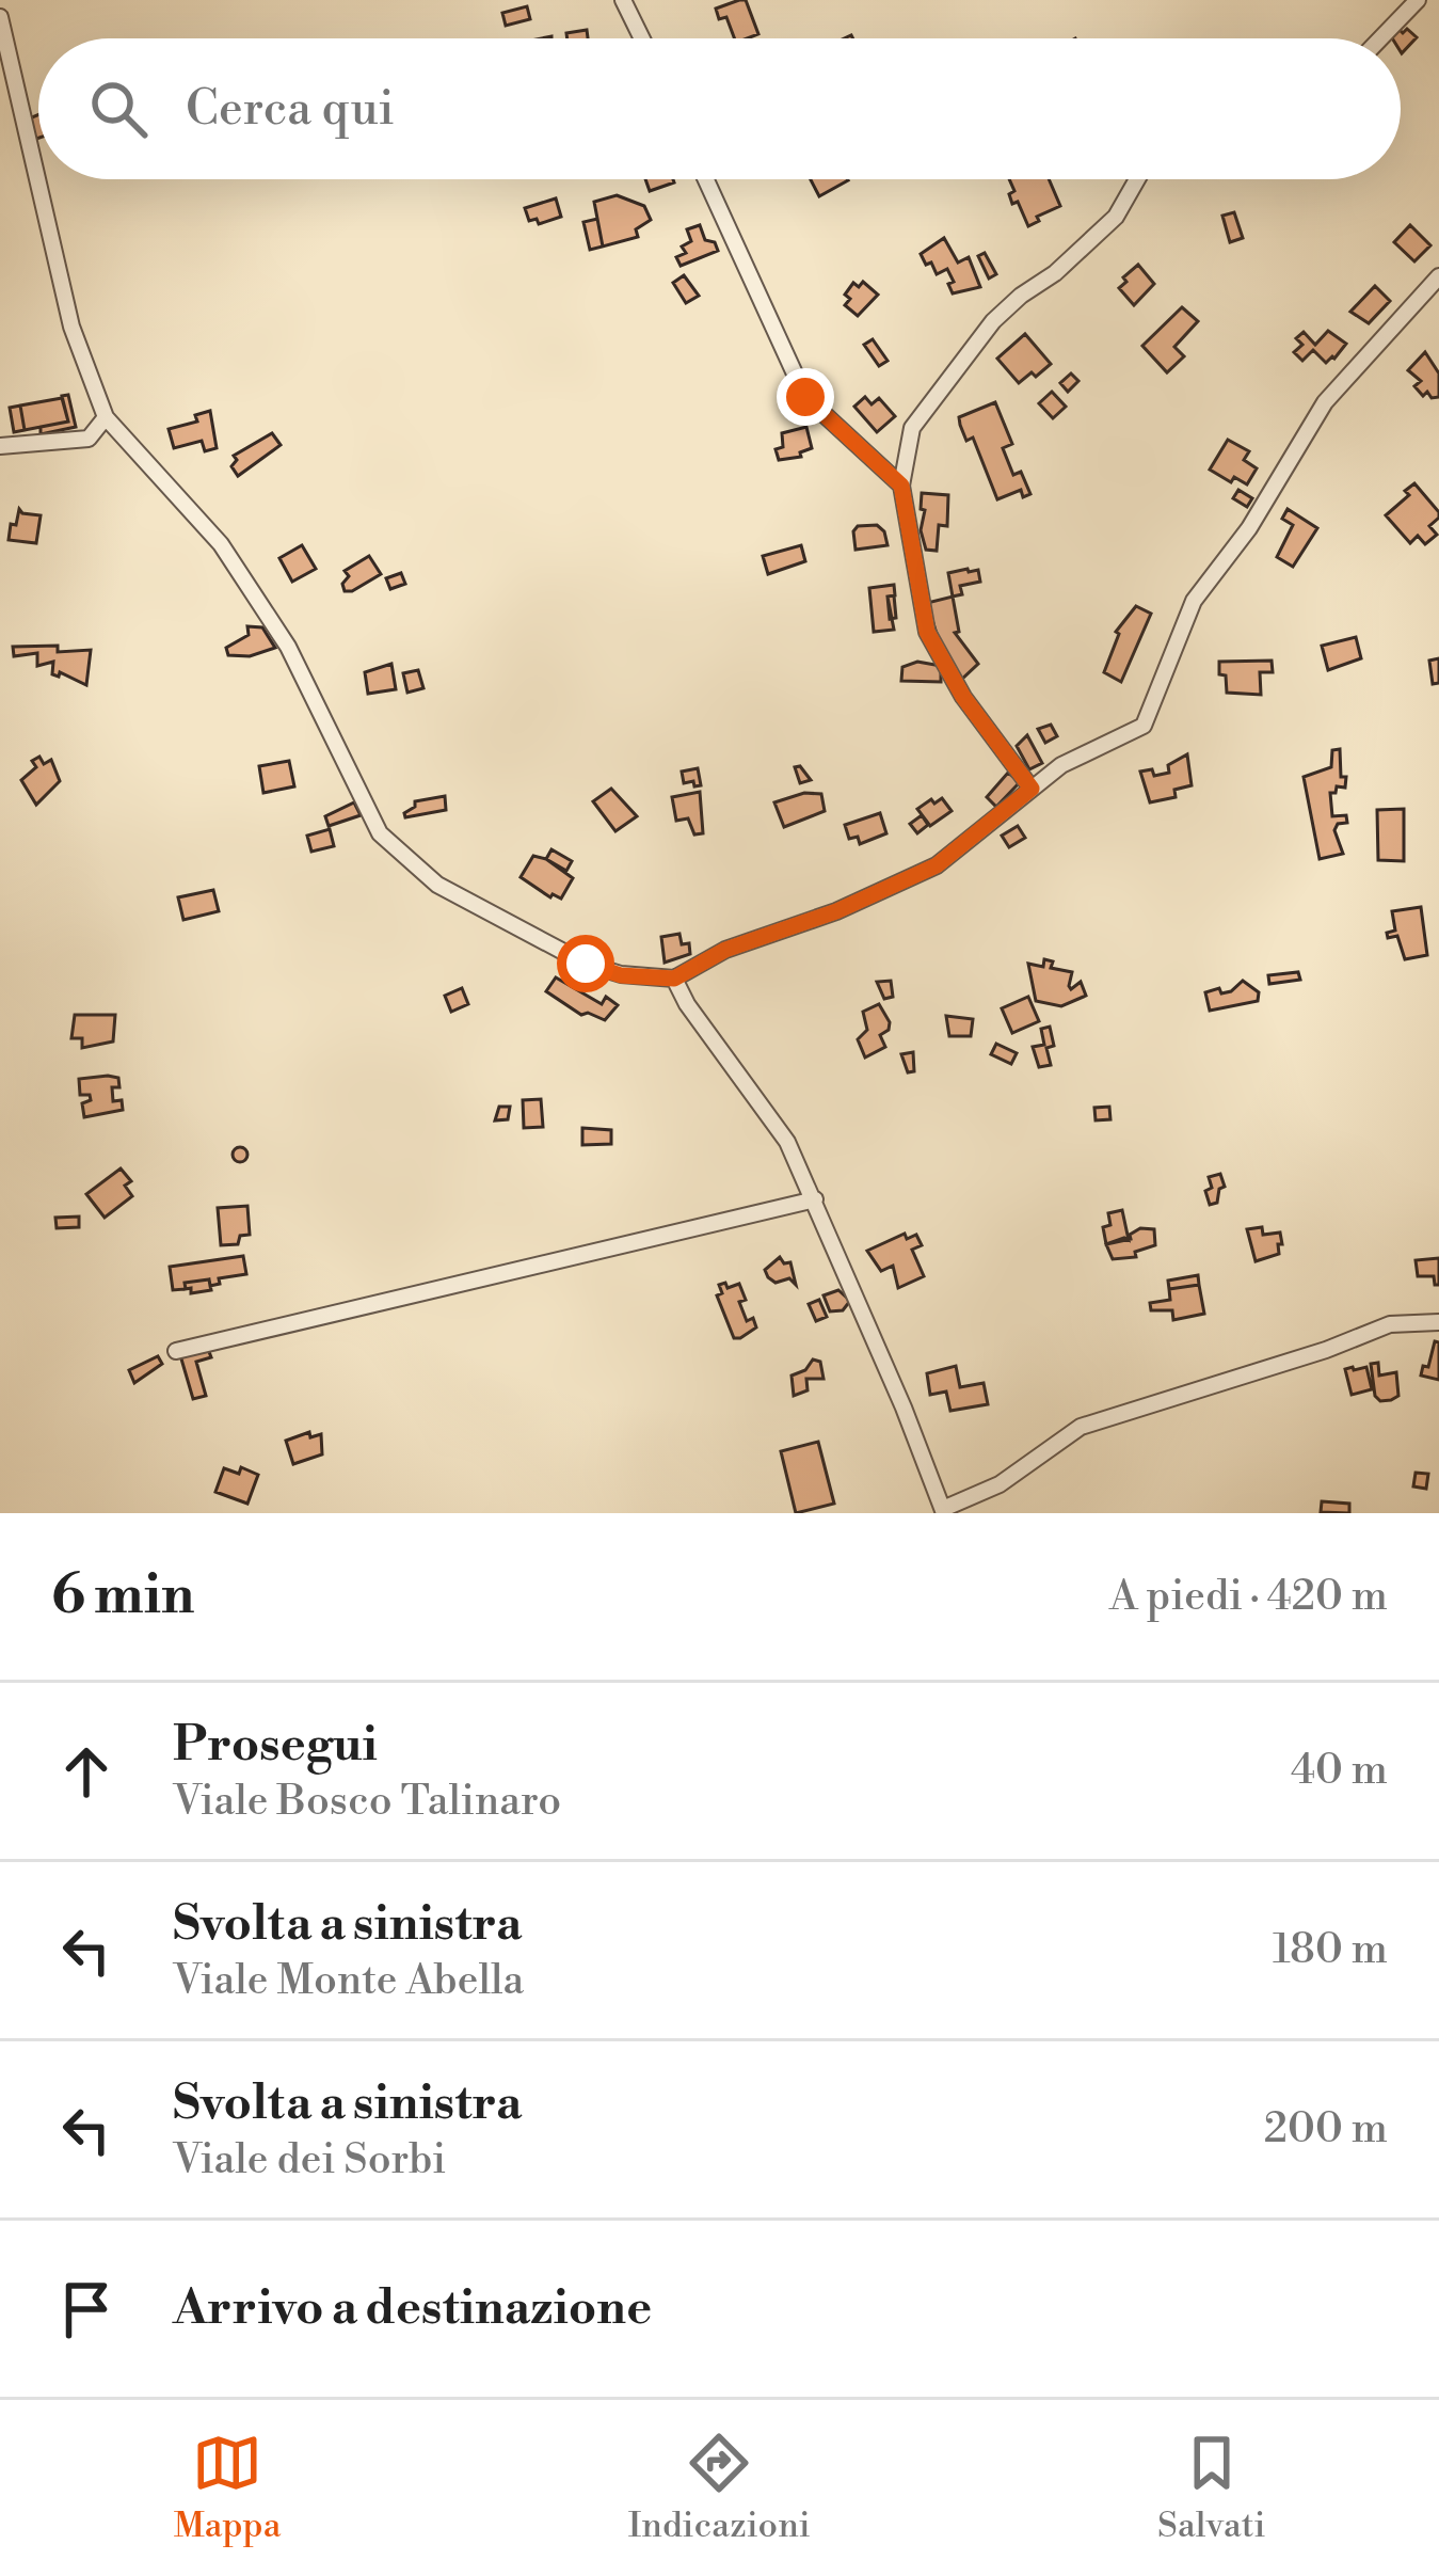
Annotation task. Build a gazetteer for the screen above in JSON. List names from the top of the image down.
{
  "page": {
    "search": "Cerca qui",
    "heading": ["6 min", "A piedi · 420 m"],
    "list": [
      ["Prosegui", "Viale Bosco Talinaro", "40 m"],
      ["Svolta a sinistra", "Viale Monte Abella", "180 m"],
      ["Svolta a sinistra", "Viale dei Sorbi", "200 m"],
      "Arrivo a destinazione"
    ],
    "nav": ["Mappa", "Indicazioni", "Salvati"]
  }
}
